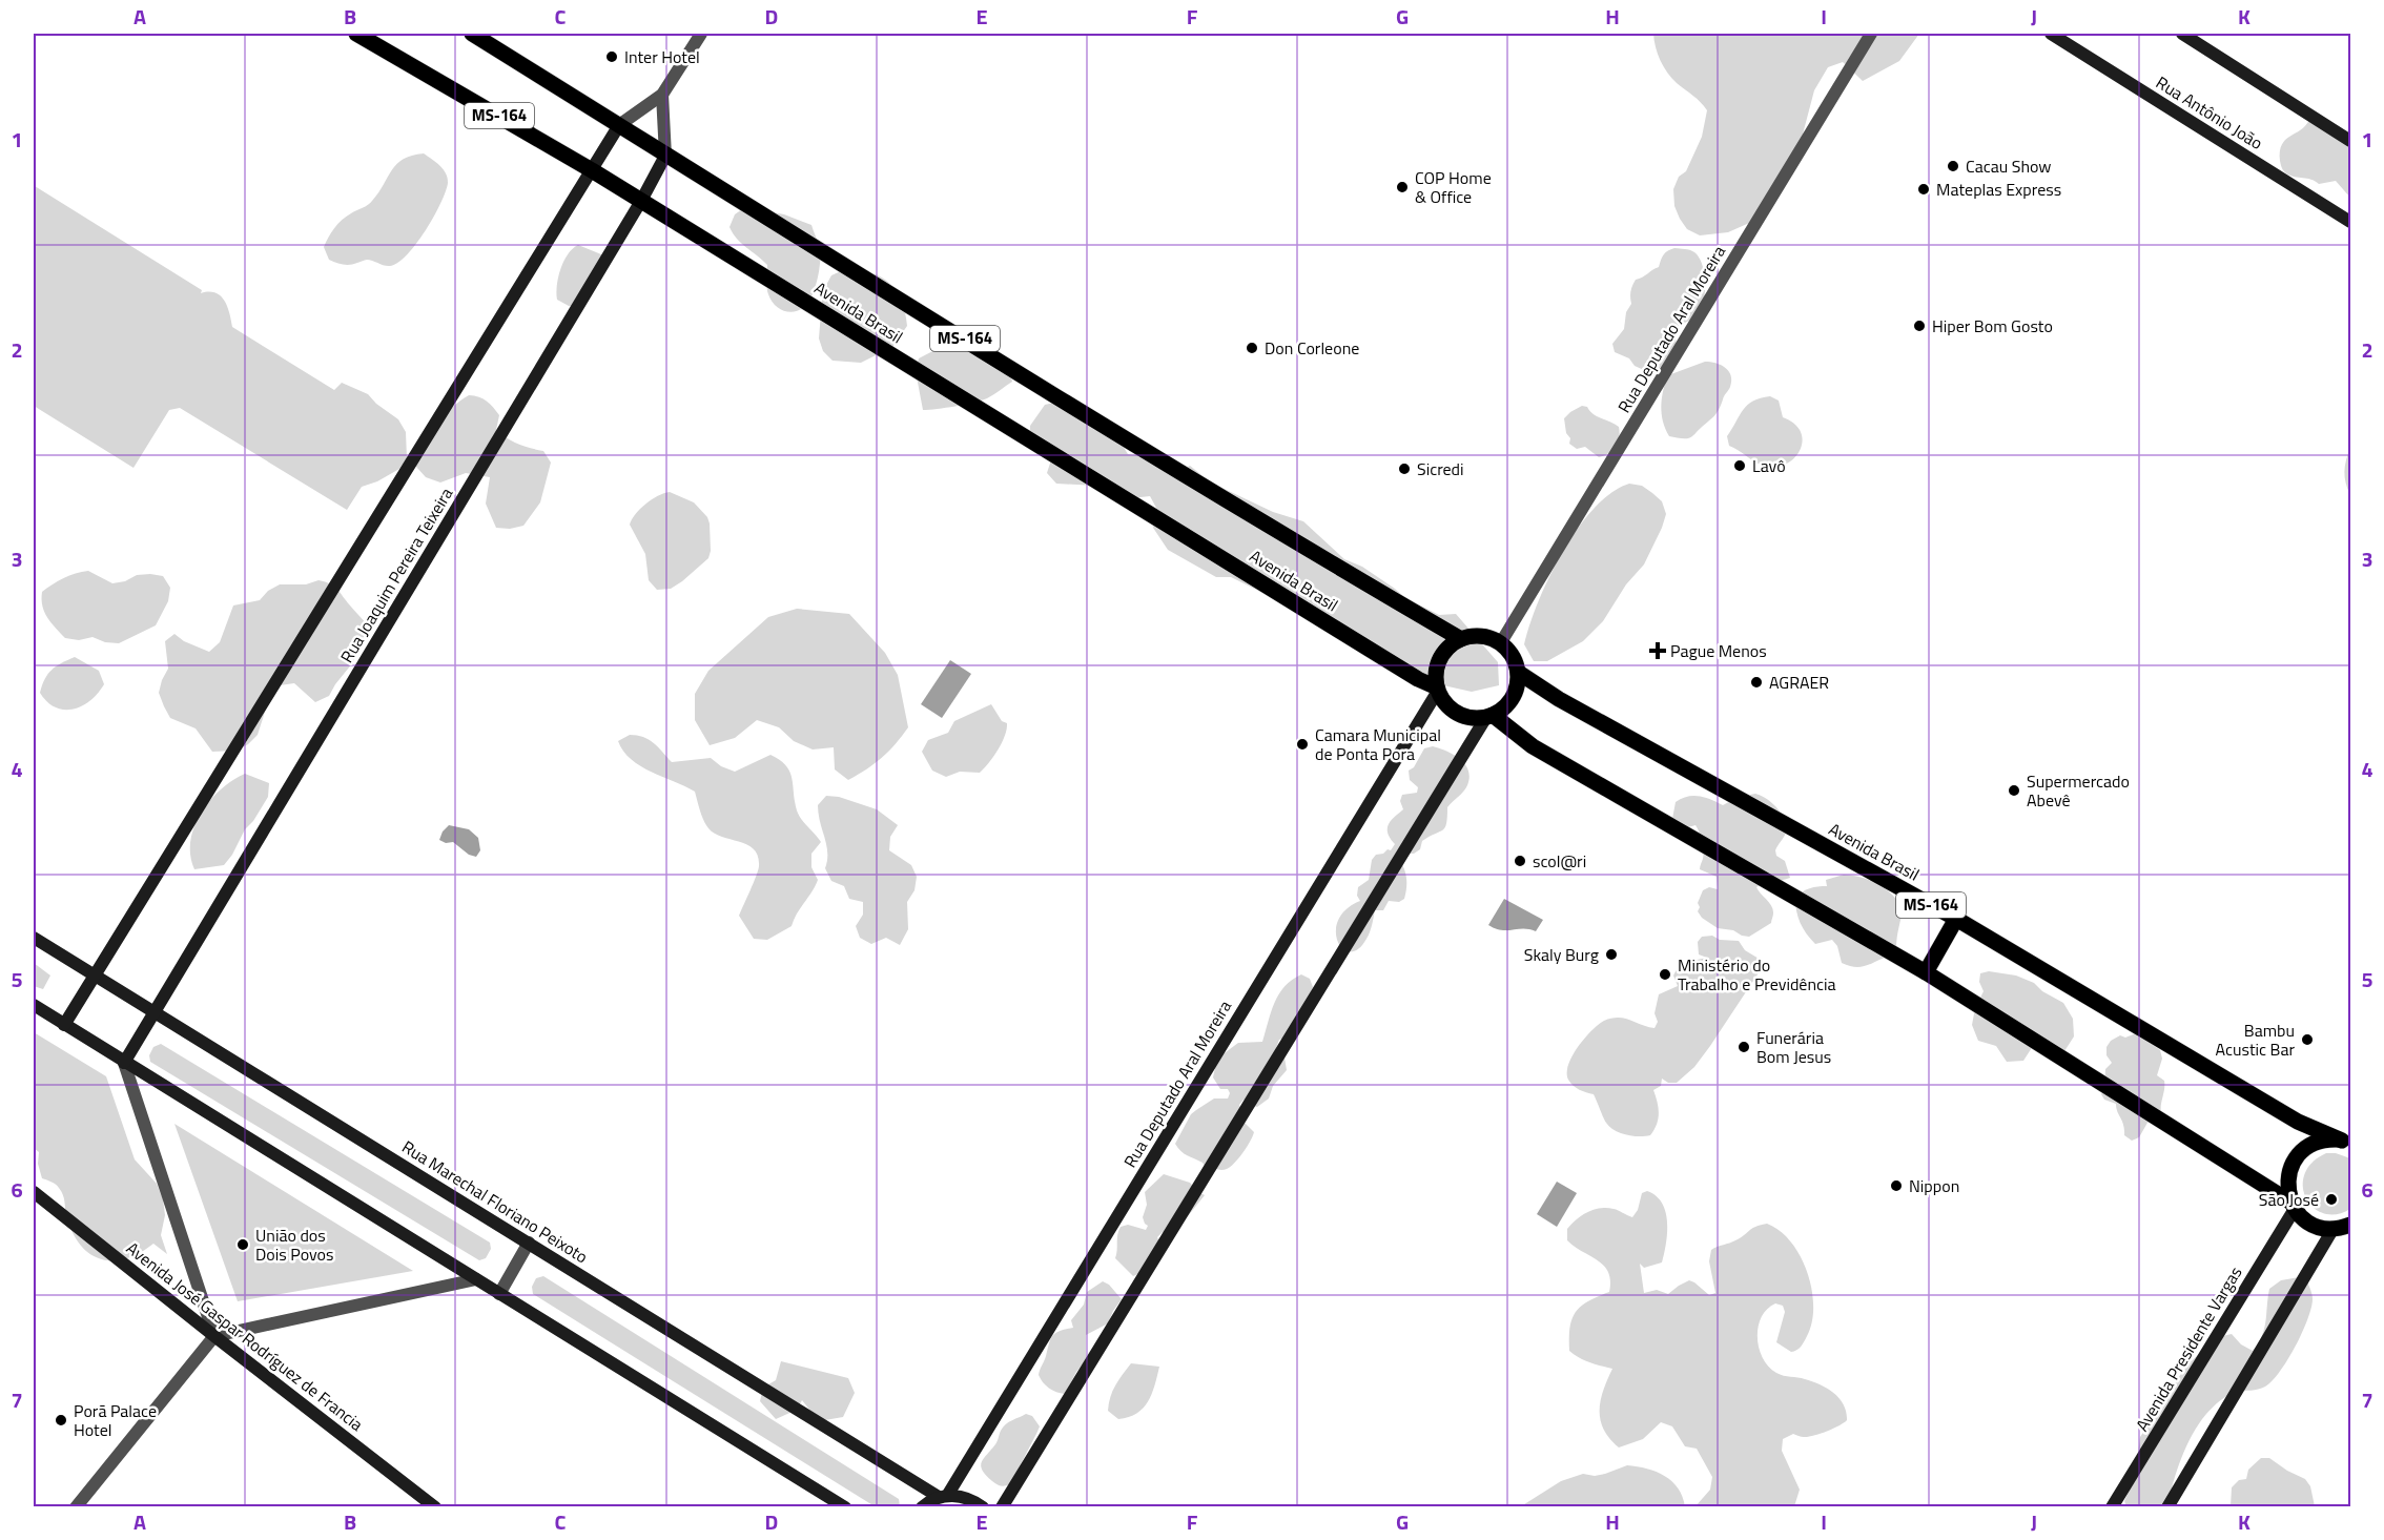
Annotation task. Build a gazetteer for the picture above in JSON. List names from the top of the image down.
{
  "streets": {
    "main road": [
      "Rua Antônio João",
      "MS-164",
      "Avenida Brasil",
      "Rua Deputado Aral Moreira",
      "Rua Joaquim Pereira Teixeira",
      "Rua Marechal Floriano Peixoto",
      "Avenida José Gaspar Rodríguez de Francia",
      "Avenida Presidente Vargas"
    ]
  },
  "crossings": [
    ["MS-164", "Avenida Brasil"],
    ["MS-164", "Rua Deputado Aral Moreira"],
    ["MS-164", "Avenida Presidente Vargas"],
    ["Avenida Brasil", "Rua Deputado Aral Moreira"],
    ["Avenida Brasil", "Rua Joaquim Pereira Teixeira"],
    ["Rua Deputado Aral Moreira", "Rua Marechal Floriano Peixoto"],
    ["Rua Joaquim Pereira Teixeira", "Rua Marechal Floriano Peixoto"]
  ],
  "places": {
    "other": [
      "Inter Hotel",
      "Cacau Show",
      "COP Home & Office",
      "Mateplas Express",
      "Hiper Bom Gosto",
      "Don Corleone",
      "Lavô",
      "Sicredi",
      "AGRAER",
      "Camara Municipal de Ponta Pora",
      "Supermercado Abevê",
      "scol@ri",
      "Skaly Burg",
      "Ministério do Trabalho e Previdência",
      "Bambu Acustic Bar",
      "Funerária Bom Jesus",
      "Nippon",
      "São José",
      "União dos Dois Povos",
      "Porã Palace Hotel"
    ],
    "health": ["Pague Menos"]
  },
  "grid": {
    "columns": [
      "A",
      "B",
      "C",
      "D",
      "E",
      "F",
      "G",
      "H",
      "I",
      "J",
      "K"
    ],
    "rows": [
      "1",
      "2",
      "3",
      "4",
      "5",
      "6",
      "7"
    ]
  }
}
